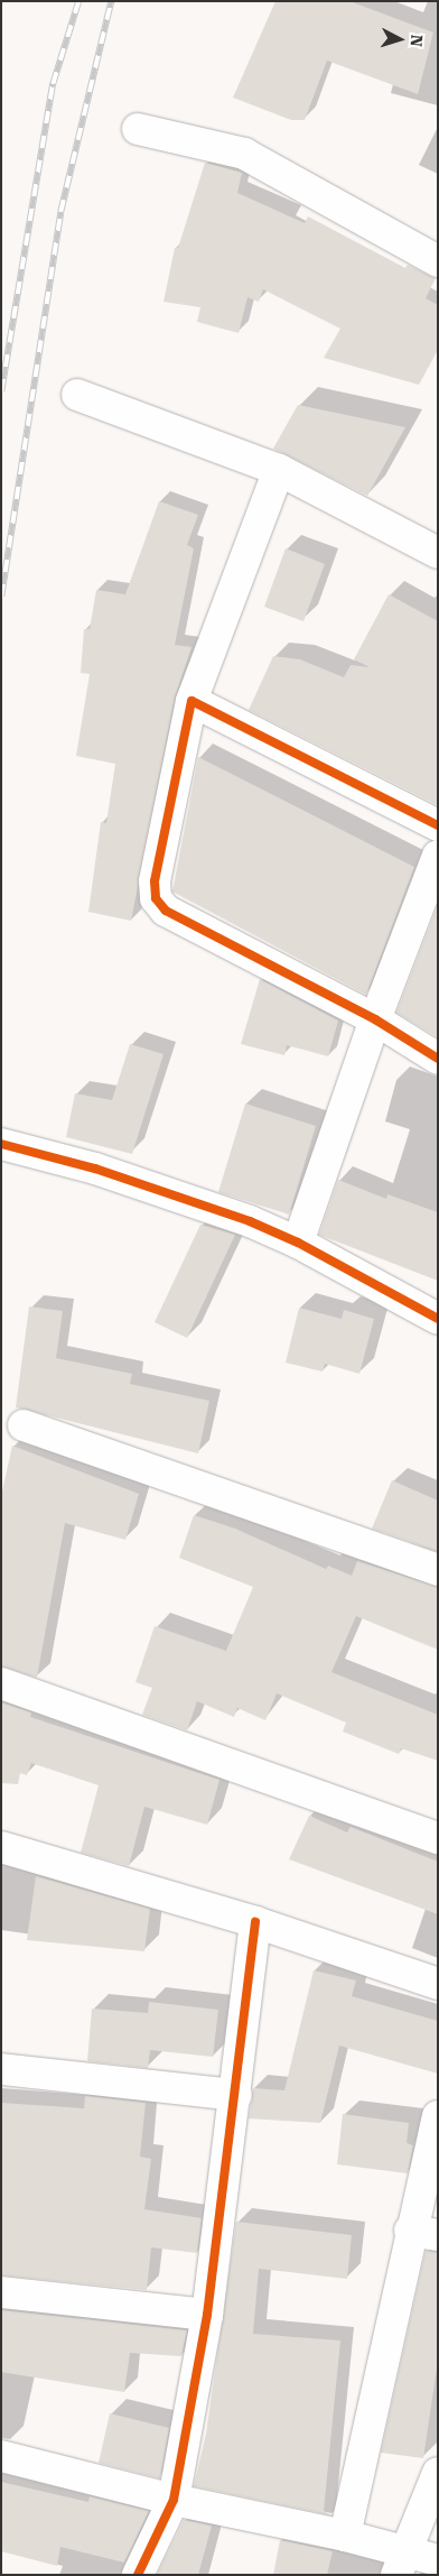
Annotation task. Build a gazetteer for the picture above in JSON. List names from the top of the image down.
{
  "north": "right"
}
